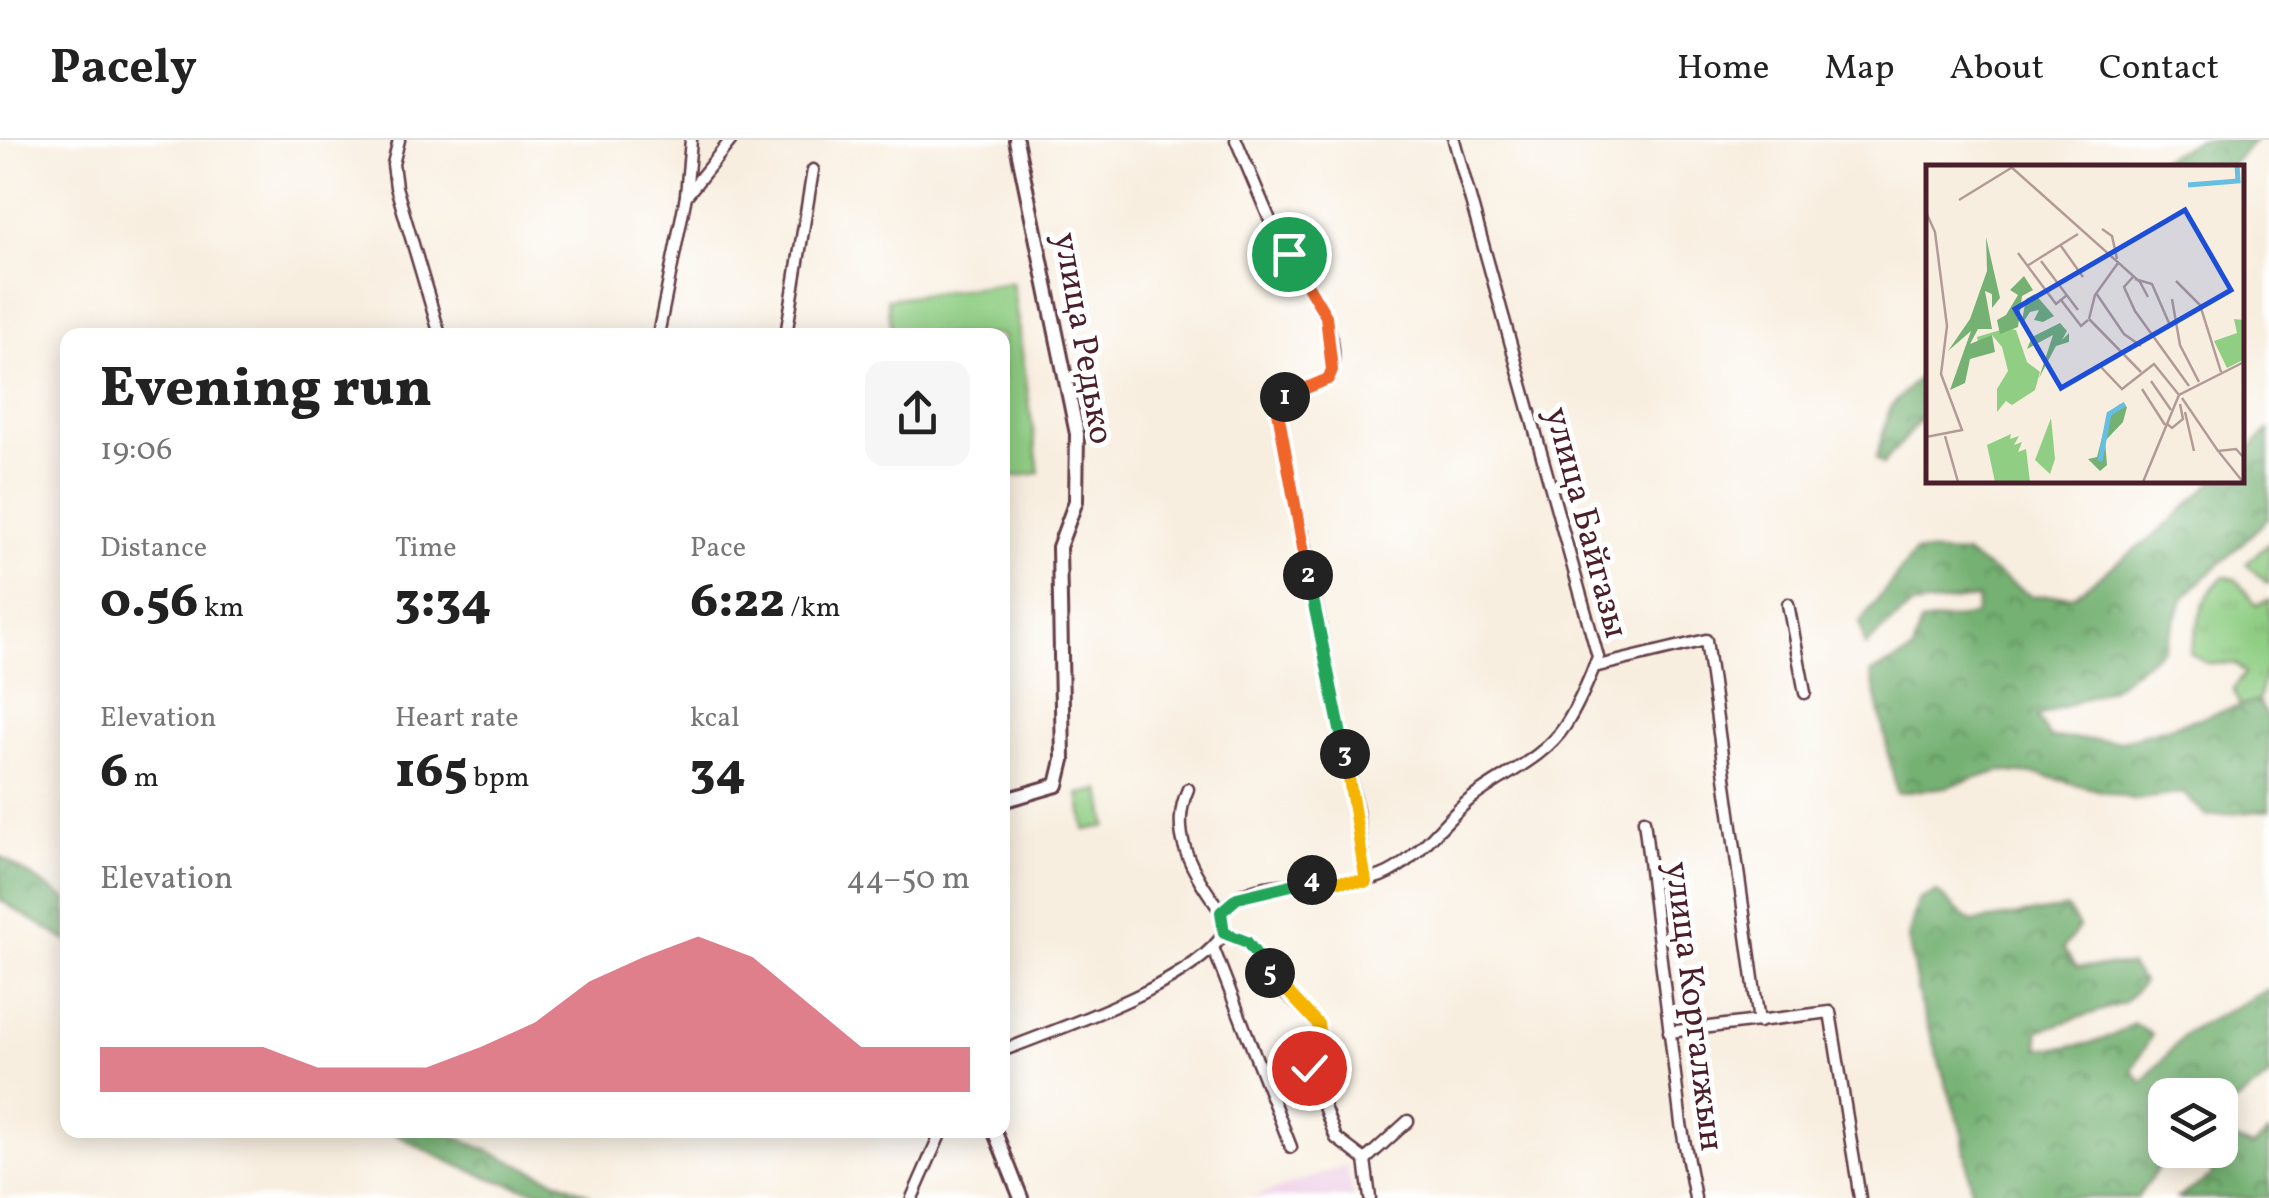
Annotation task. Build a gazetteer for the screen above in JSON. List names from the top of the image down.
{
  "streets": {
    "street": ["улица Редько", "улица Байгазы", "улица Коргалжын"]
  },
  "page": {
    "header": "Pacely",
    "nav": [
      "Home",
      "Map",
      "About",
      "Contact"
    ],
    "heading": ["Evening run", "19:06"],
    "pins": [
      "1",
      "2",
      "3",
      "4",
      "5"
    ],
    "stats": [
      ["Distance", "0.56 km"],
      ["Time", "3:34"],
      ["Pace", "6:22 /km"],
      ["Elevation", "6 m"],
      ["Heart rate", "165 bpm"],
      ["kcal", "34"]
    ],
    "chart": ["Elevation", "44–50 m"]
  }
}
